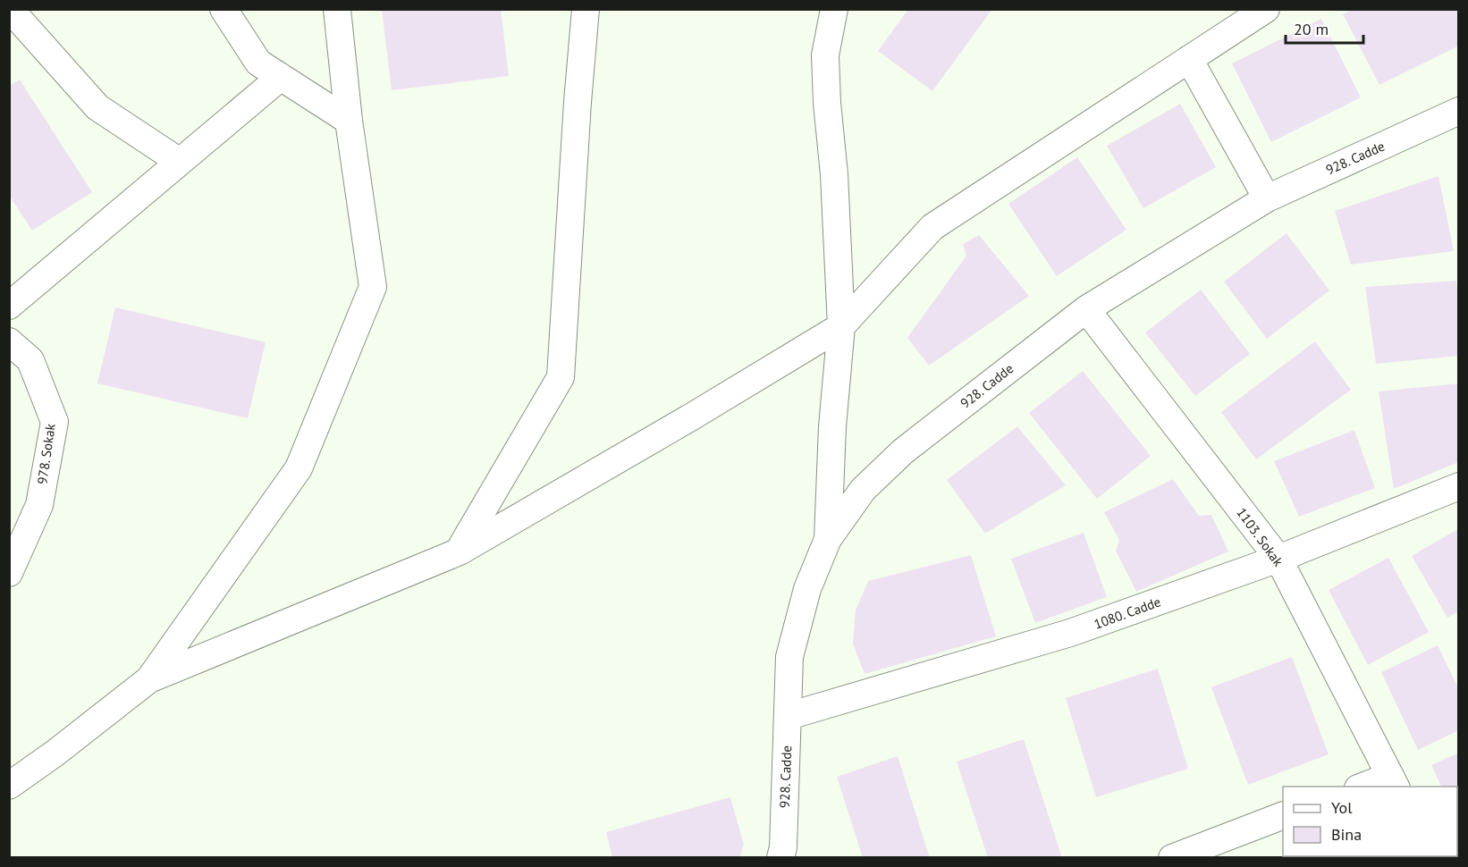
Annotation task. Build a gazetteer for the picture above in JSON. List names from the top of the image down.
{
  "streets": {
    "street": [
      "928. Cadde",
      "978. Sokak",
      "1103. Sokak",
      "1080. Cadde"
    ]
  },
  "crossings": [
    ["928. Cadde", "1103. Sokak"],
    ["928. Cadde", "1080. Cadde"],
    ["1103. Sokak", "1080. Cadde"]
  ],
  "legend": ["Yol", "Bina"],
  "scale_bar": "20 m"
}
